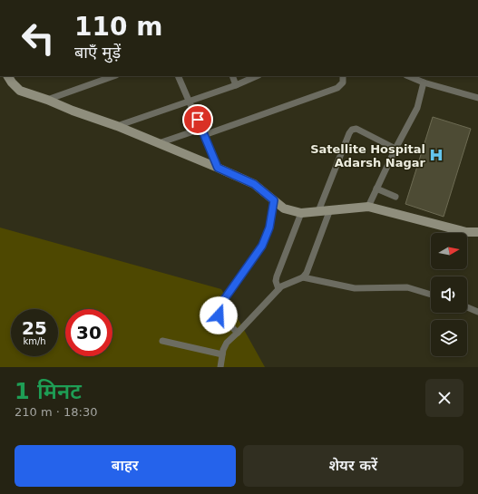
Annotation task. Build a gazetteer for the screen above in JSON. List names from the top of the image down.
{
  "places": {
    "hospital": ["Satellite Hospital Adarsh Nagar"]
  },
  "north": "right",
  "page": {
    "turn": ["110 m", "बाएँ मुड़ें"],
    "speed": "25 km/h",
    "limit": "30",
    "heading": ["1 मिनट", "210 m · 18:30"],
    "buttons": ["बाहर", "शेयर करें"]
  }
}
